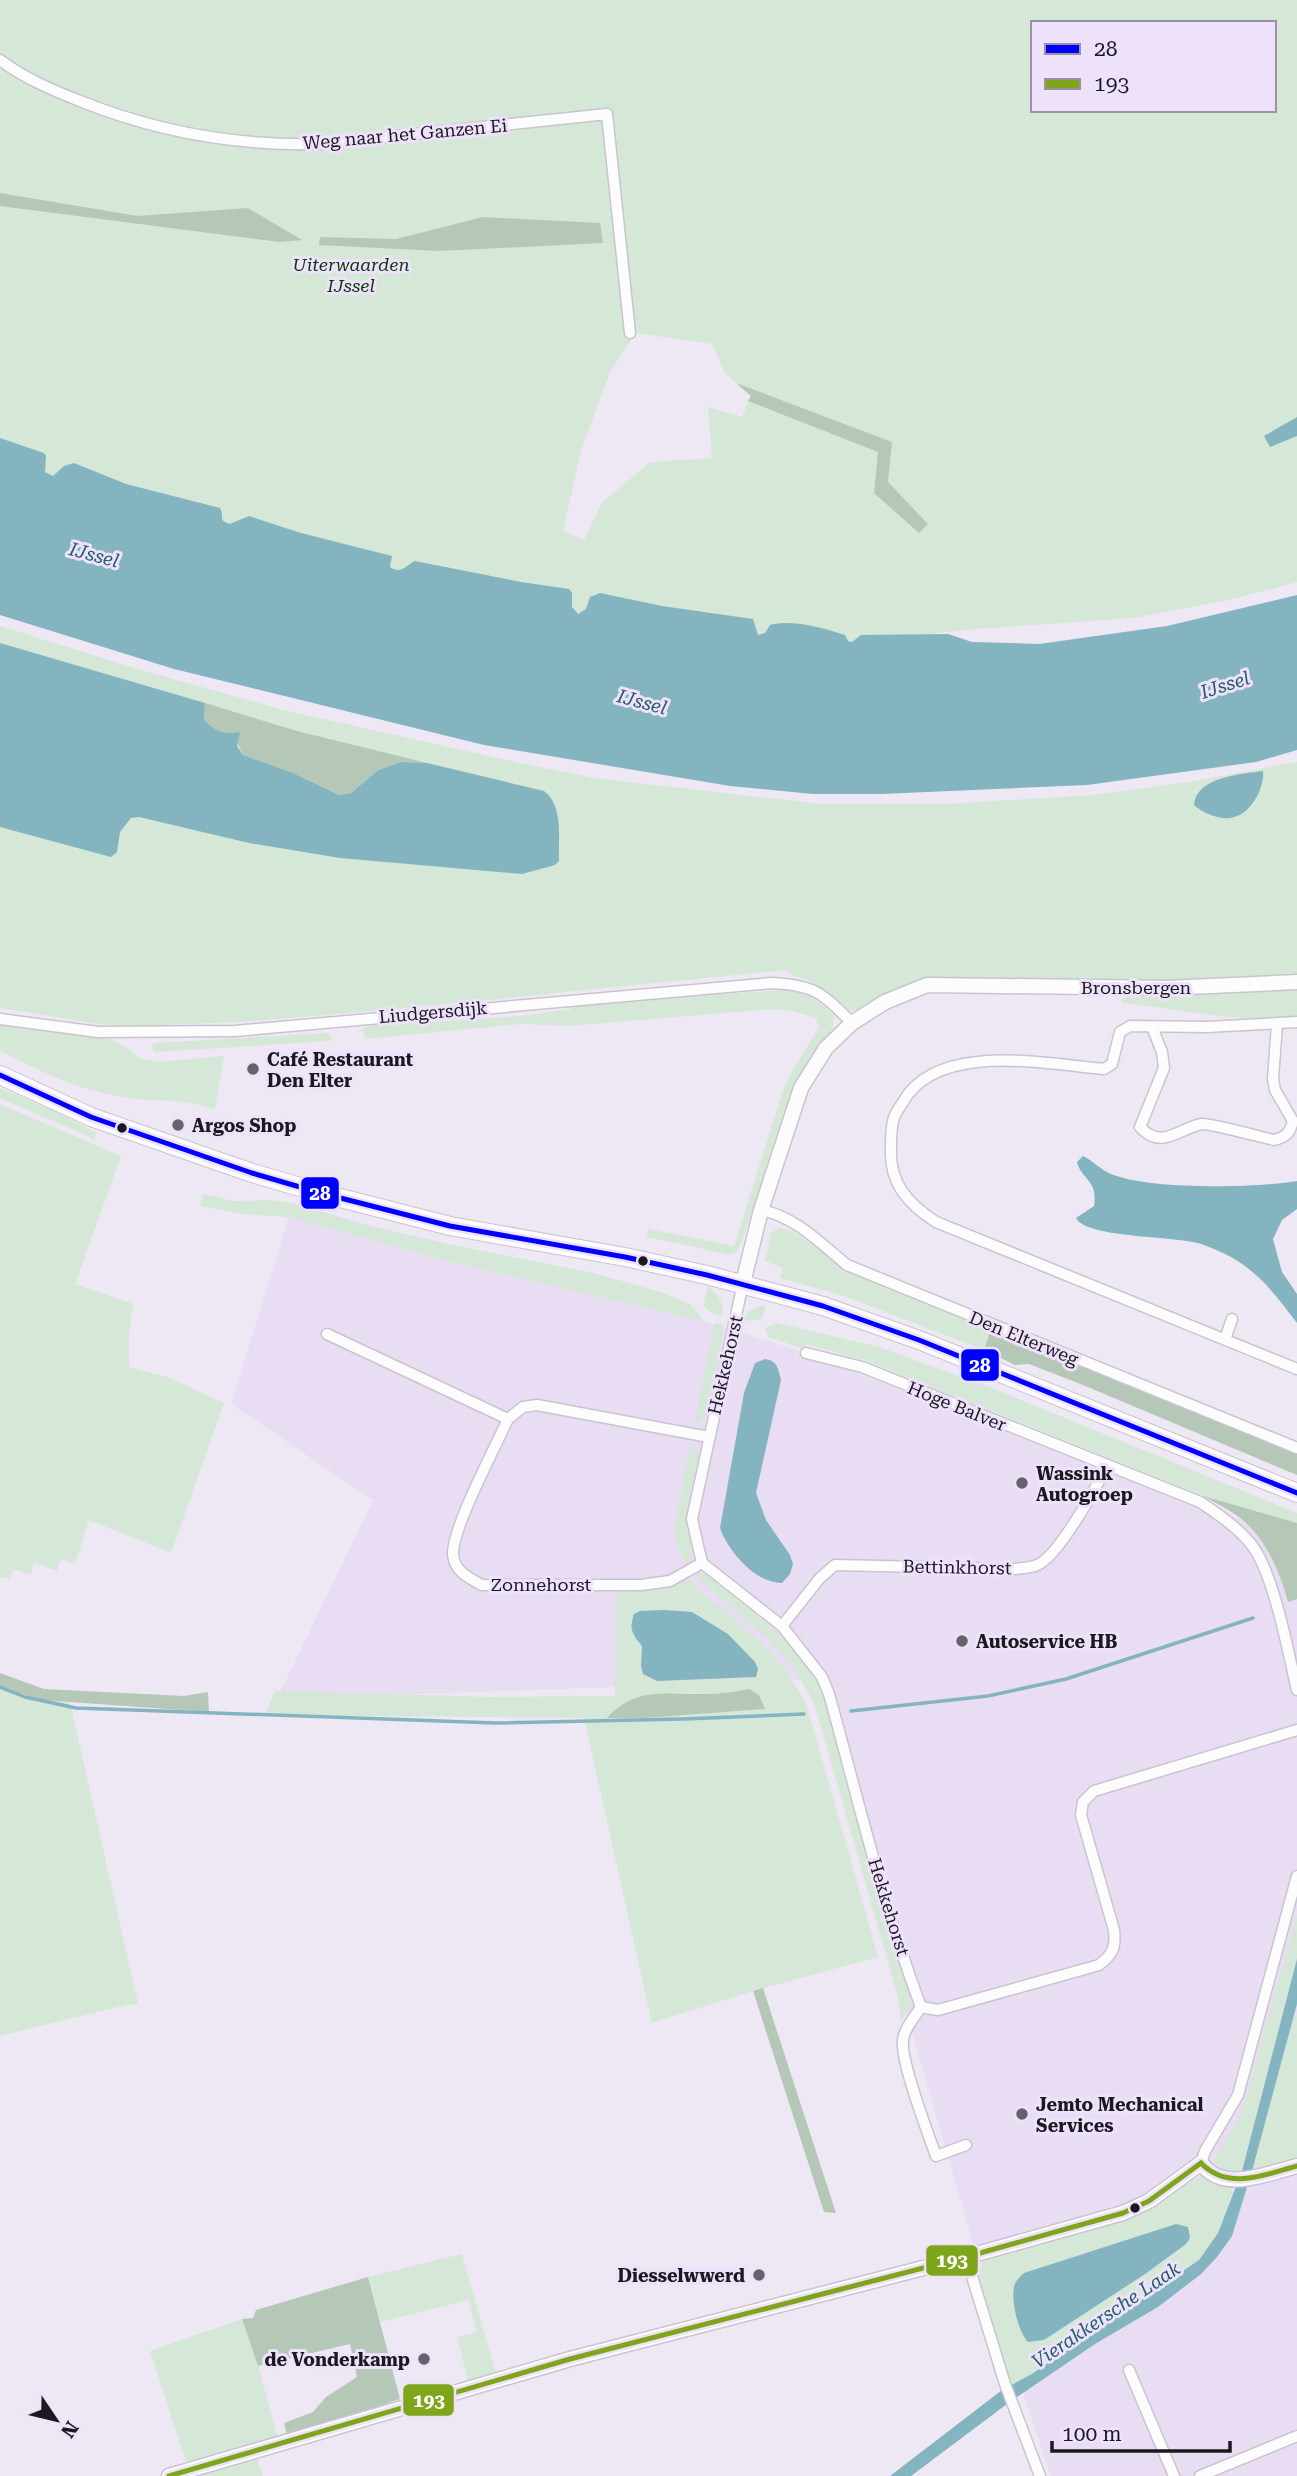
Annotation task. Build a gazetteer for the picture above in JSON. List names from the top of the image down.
{
  "streets": {
    "street": [
      "Weg naar het Ganzen Ei",
      "Bronsbergen",
      "Liudgersdijk",
      "Den Elterweg",
      "Hekkehorst",
      "Hoge Balver",
      "Bettinkhorst",
      "Zonnehorst"
    ]
  },
  "crossings": [
    ["Bronsbergen", "Liudgersdijk"],
    ["Bronsbergen", "Den Elterweg"],
    ["Bronsbergen", "Hekkehorst"],
    ["Hekkehorst", "Bettinkhorst"],
    ["Hekkehorst", "Zonnehorst"],
    ["Hoge Balver", "Bettinkhorst"]
  ],
  "water": ["IJssel", "Vierakkersche Laak"],
  "parks": ["Uiterwaarden IJssel"],
  "places": [
    "Café Restaurant Den Elter",
    "Argos Shop",
    "Wassink Autogroep",
    "Autoservice HB",
    "Jemto Mechanical Services",
    "Diesselwwerd",
    "de Vonderkamp"
  ],
  "lines": ["transit line 28", "transit line 193"],
  "legend": ["28", "193"],
  "scale_bar": "100 m",
  "north": "bottom right"
}
